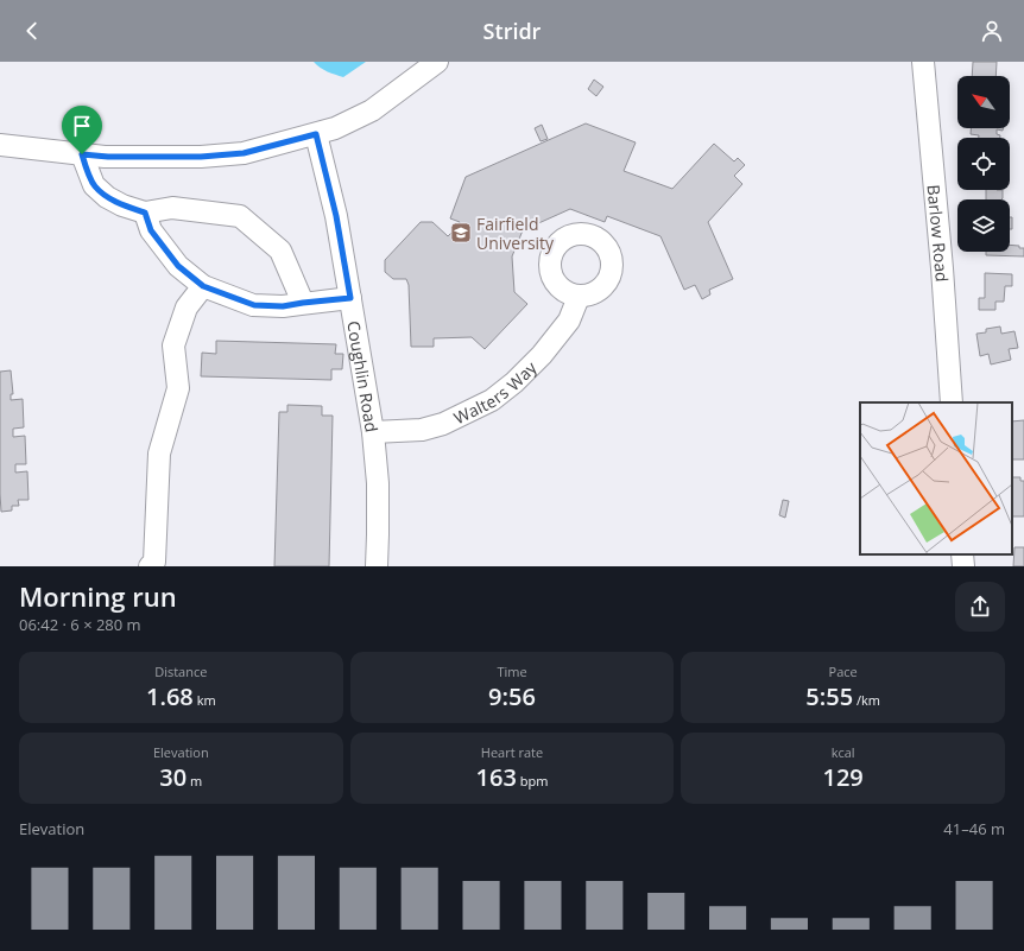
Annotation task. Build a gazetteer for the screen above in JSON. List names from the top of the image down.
{
  "streets": {
    "street": ["Barlow Road", "Coughlin Road", "Walters Way"]
  },
  "crossings": [
    ["Coughlin Road", "Walters Way"]
  ],
  "places": {
    "school or university": ["Fairfield University"]
  },
  "north": "top left",
  "page": {
    "header": "Stridr",
    "heading": ["Morning run", "06:42 · 6 × 280 m"],
    "stats": [
      ["Distance", "1.68 km"],
      ["Time", "9:56"],
      ["Pace", "5:55 /km"],
      ["Elevation", "30 m"],
      ["Heart rate", "163 bpm"],
      ["kcal", "129"]
    ],
    "chart": ["Elevation", "41–46 m"]
  }
}
